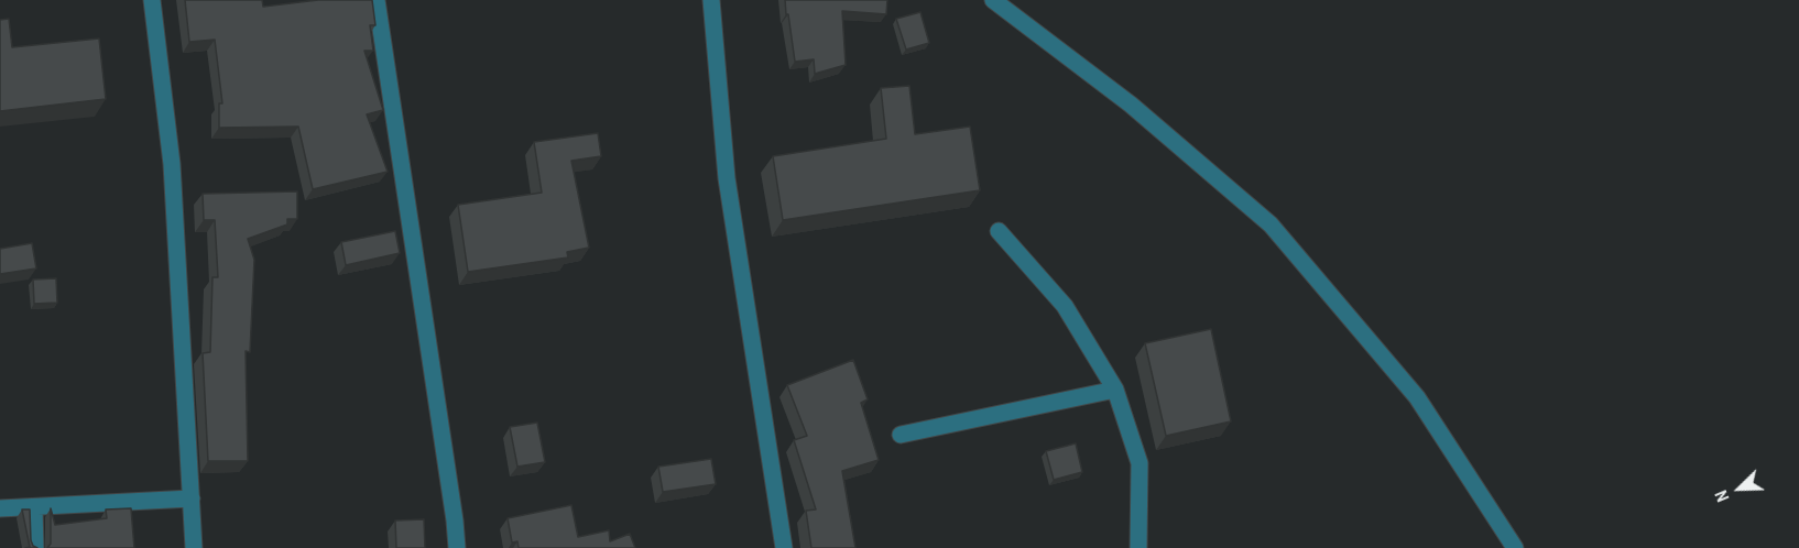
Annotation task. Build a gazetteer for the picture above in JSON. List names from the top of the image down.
{
  "north": "bottom left"
}
